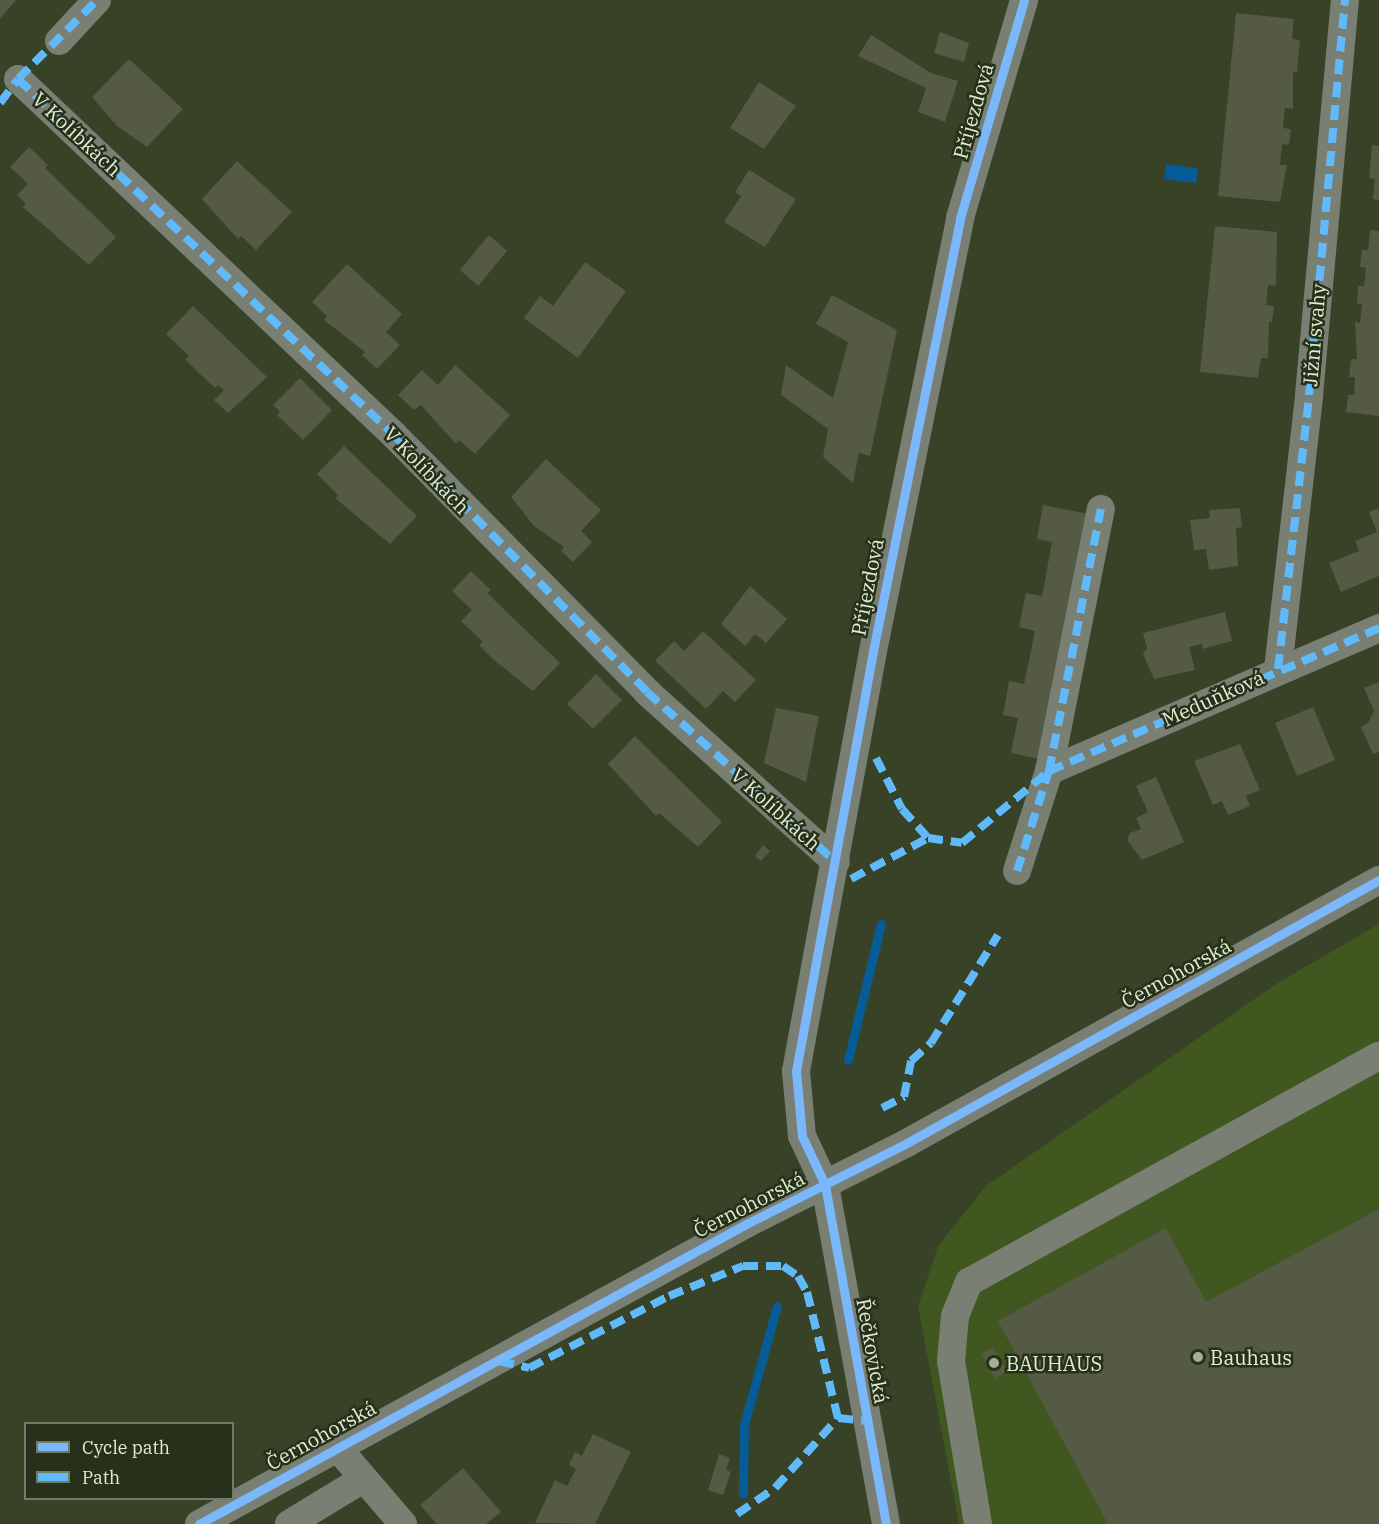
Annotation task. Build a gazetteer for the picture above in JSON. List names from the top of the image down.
{
  "streets": {
    "street": [
      "Příjezdová",
      "V Kolíbkách",
      "Jižní svahy",
      "Meduňková",
      "Černohorská",
      "Řečkovická"
    ]
  },
  "crossings": [
    ["Příjezdová", "V Kolíbkách"],
    ["Příjezdová", "Černohorská"],
    ["Příjezdová", "Řečkovická"],
    ["Jižní svahy", "Meduňková"],
    ["Černohorská", "Řečkovická"]
  ],
  "places": ["Bauhaus", "BAUHAUS"],
  "legend": ["Cycle path", "Path"]
}
